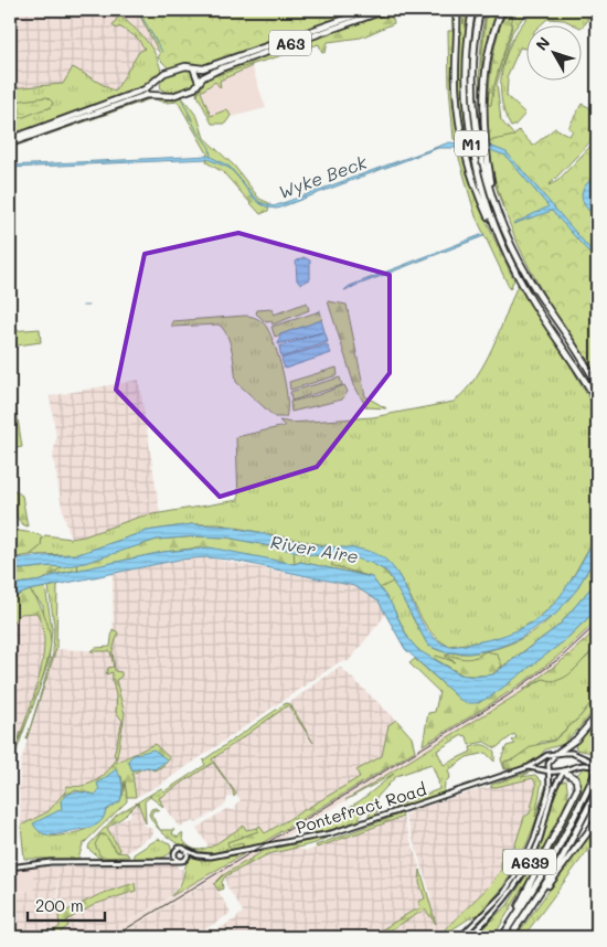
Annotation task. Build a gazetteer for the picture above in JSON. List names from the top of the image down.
{
  "streets": {
    "highway": ["A63", "M1"],
    "main road": ["Pontefract Road", "A639"]
  },
  "water": ["Wyke Beck", "River Aire"],
  "scale_bar": "200 m",
  "north": "top left"
}
